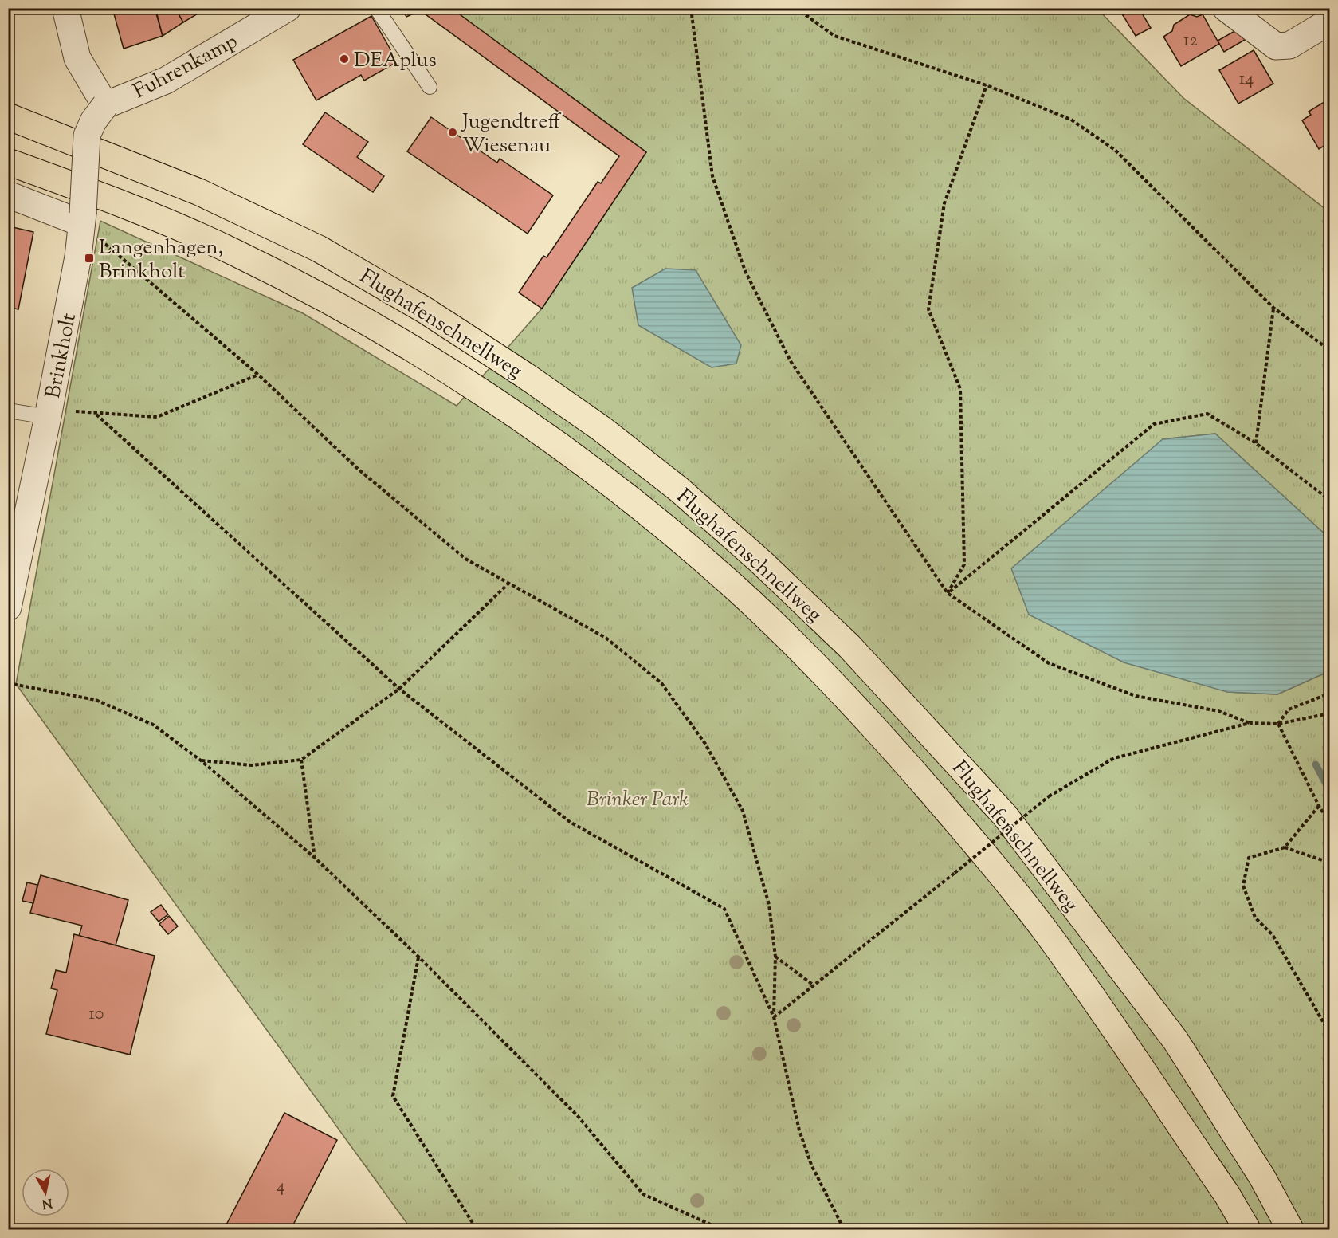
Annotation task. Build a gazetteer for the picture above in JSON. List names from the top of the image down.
{
  "streets": {
    "highway": ["Flughafenschnellweg"],
    "street": ["Fuhrenkamp", "Brinkholt"]
  },
  "crossings": [
    ["Fuhrenkamp", "Brinkholt"]
  ],
  "parks": ["Brinker Park"],
  "places": {
    "other": ["DEAplus", "Jugendtreff Wiesenau"],
    "transit": ["Langenhagen, Brinkholt"]
  },
  "house_numbers": [
    "12",
    "14",
    "10",
    "4"
  ],
  "north": "bottom"
}
